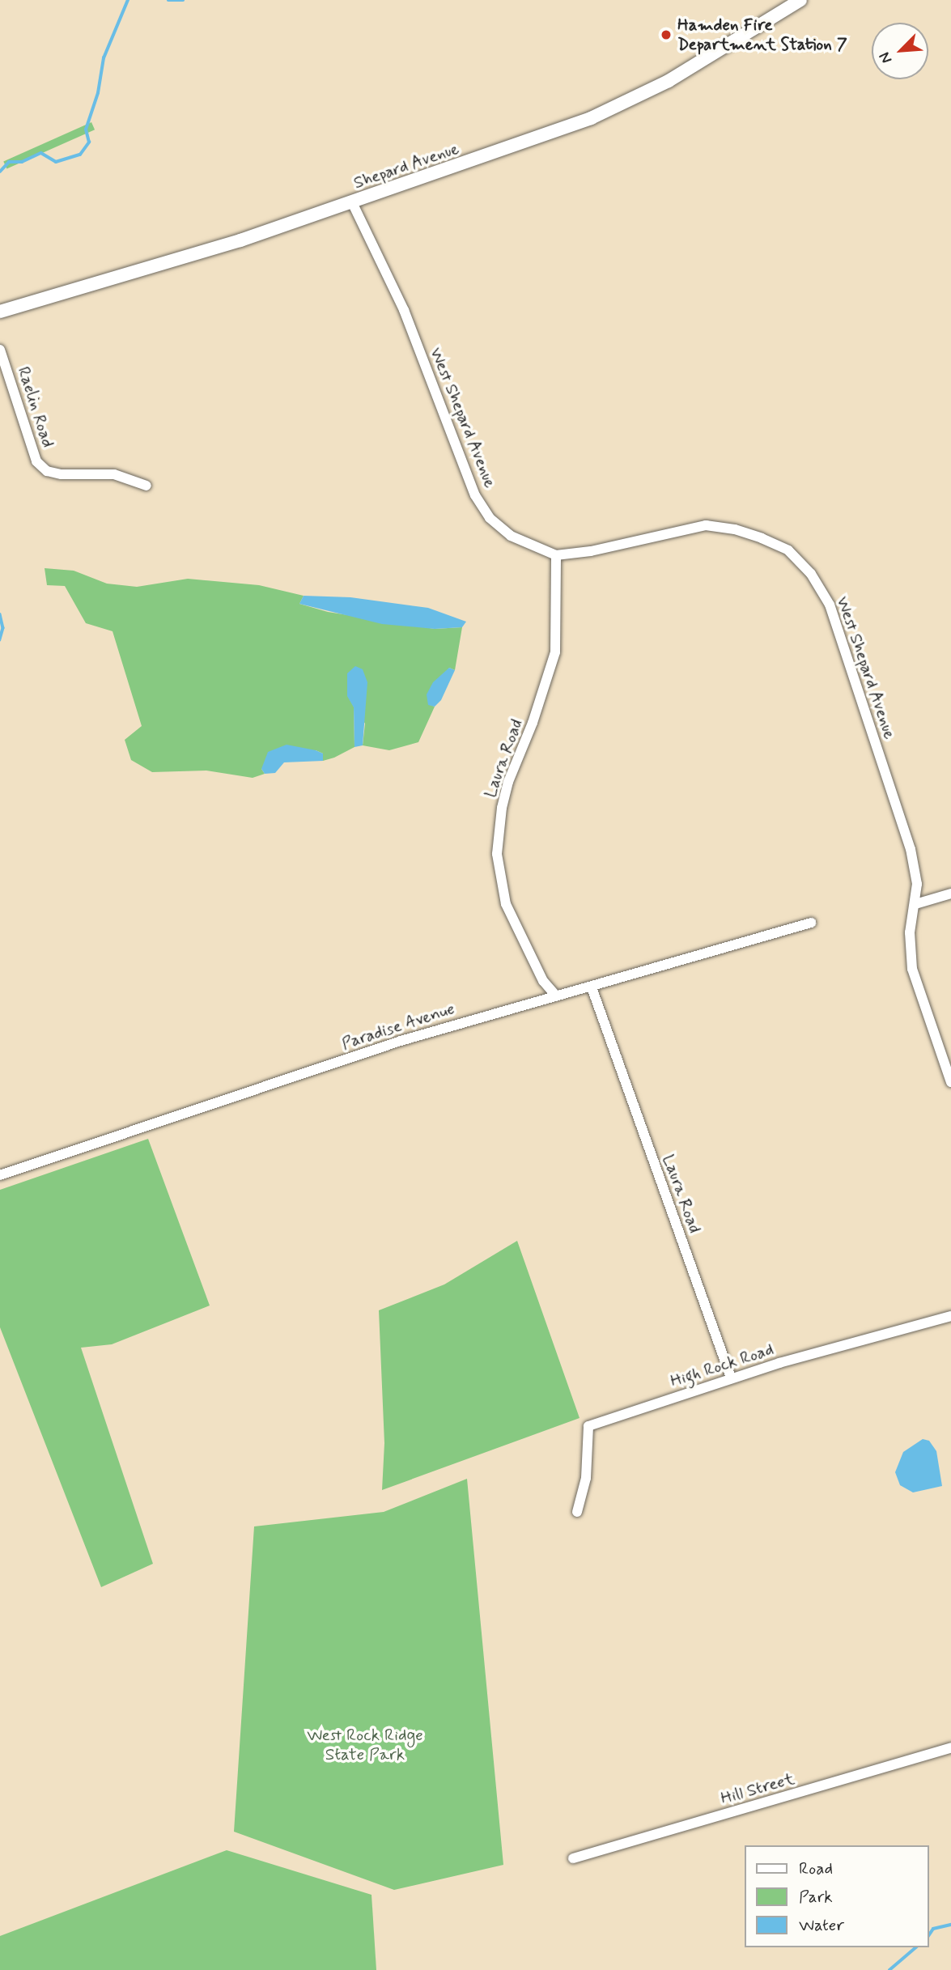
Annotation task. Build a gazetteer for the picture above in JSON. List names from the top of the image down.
{
  "streets": {
    "main road": ["Shepard Avenue"],
    "street": [
      "Raelin Road",
      "West Shepard Avenue",
      "Laura Road",
      "Paradise Avenue",
      "High Rock Road",
      "Hill Street"
    ]
  },
  "crossings": [
    ["Shepard Avenue", "West Shepard Avenue"],
    ["West Shepard Avenue", "Laura Road"],
    ["Laura Road", "Paradise Avenue"],
    ["Laura Road", "High Rock Road"]
  ],
  "parks": ["West Rock Ridge State Park"],
  "places": ["Hamden Fire Department Station 7"],
  "legend": ["Road", "Park", "Water"],
  "north": "bottom left"
}
